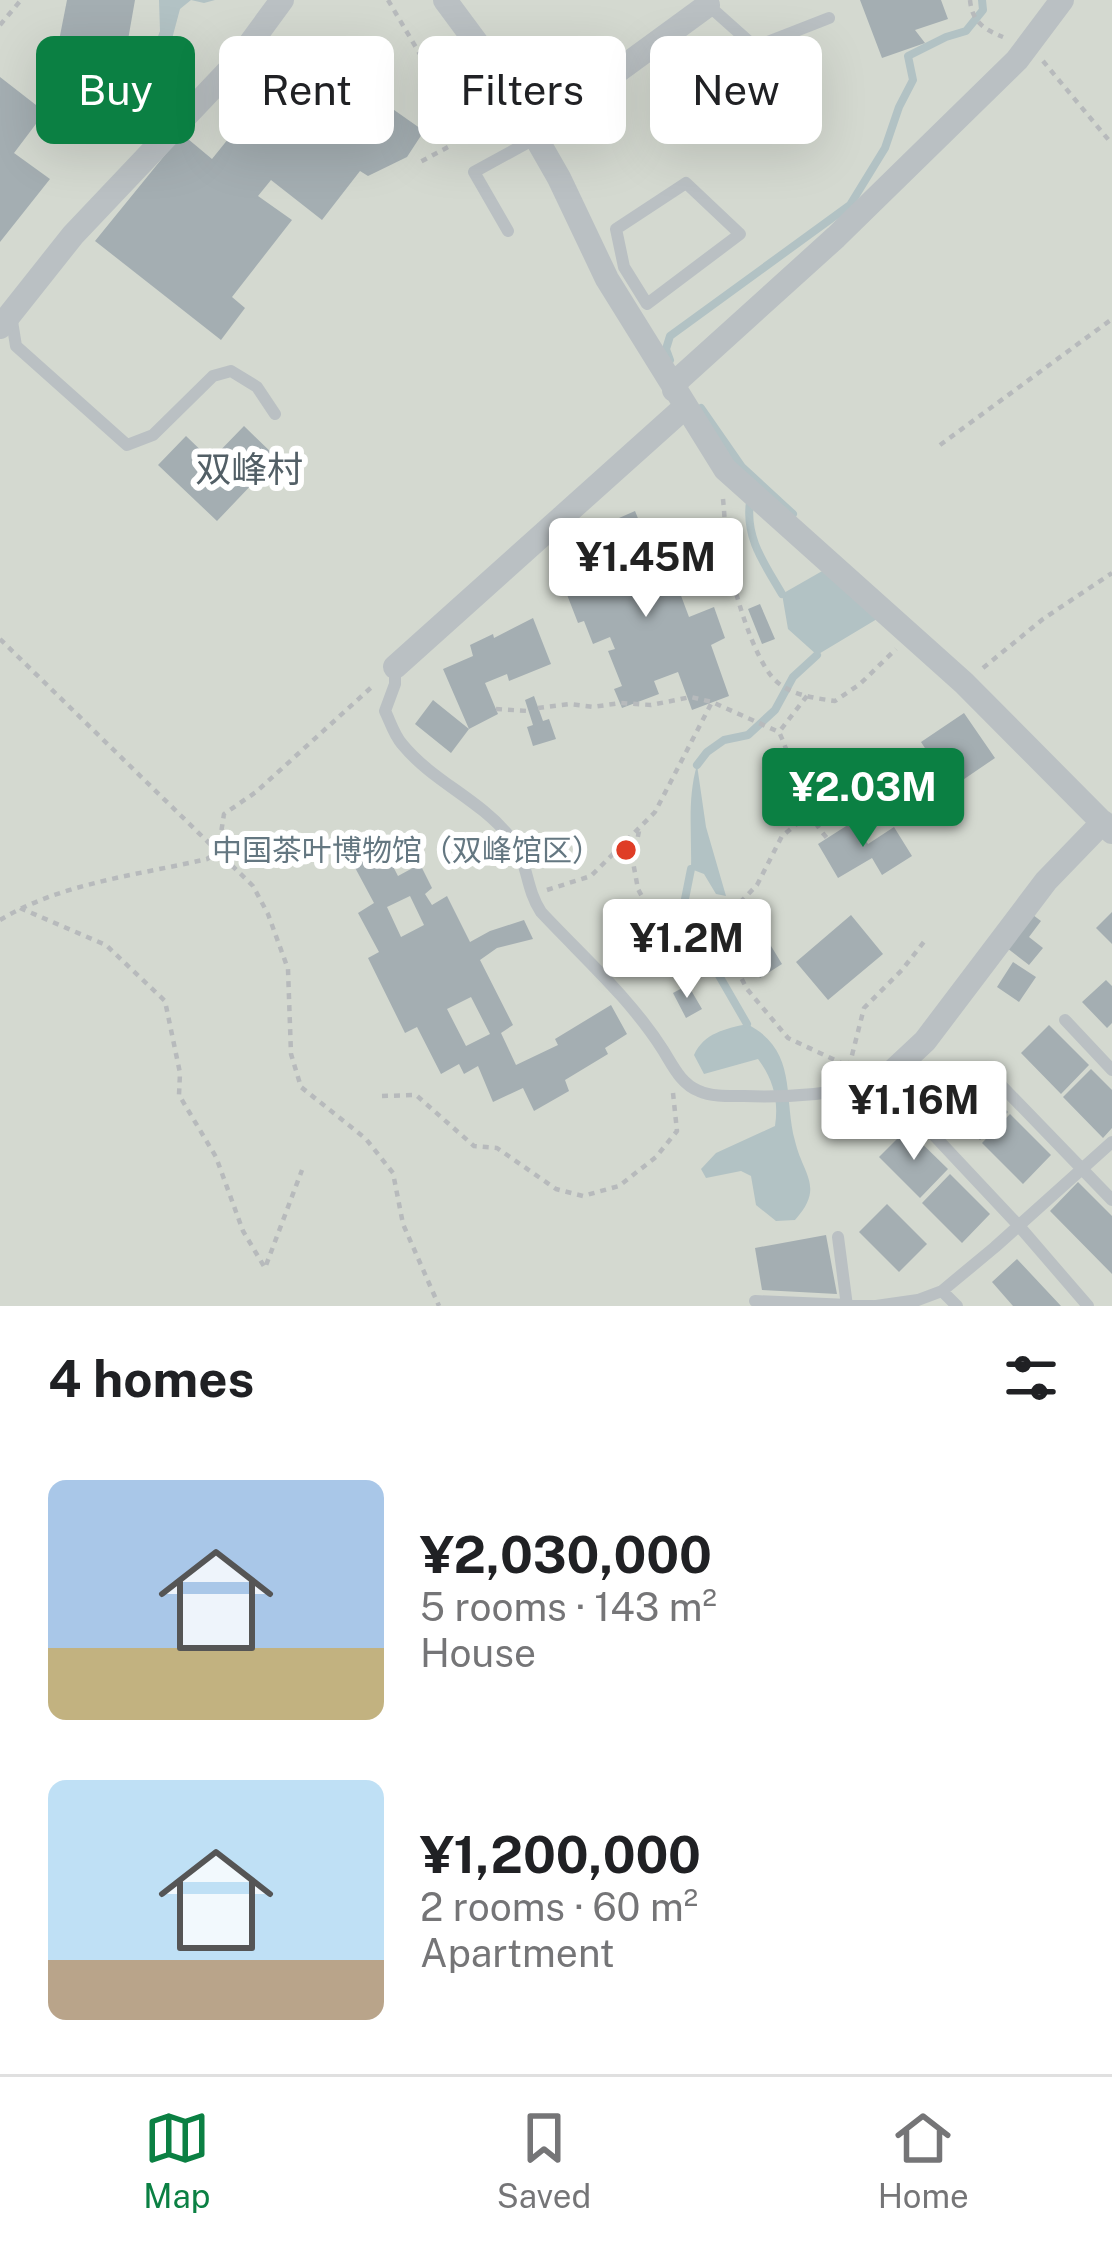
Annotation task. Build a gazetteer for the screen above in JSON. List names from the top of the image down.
{
  "districts": ["双峰村"],
  "places": ["中国茶叶博物馆（双峰馆区）"],
  "page": {
    "chip": [
      "Buy",
      "Rent",
      "Filters",
      "New"
    ],
    "price": [
      "¥1.45M",
      "¥2.03M",
      "¥1.2M",
      "¥1.16M"
    ],
    "heading": "4 homes",
    "list": [
      {
        "name": "¥2,030,000",
        "note": "5 rooms · 143 m² · House"
      },
      {
        "name": "¥1,200,000",
        "note": "2 rooms · 60 m² · Apartment"
      }
    ],
    "tabs": ["Map", "Saved", "Home"]
  }
}
